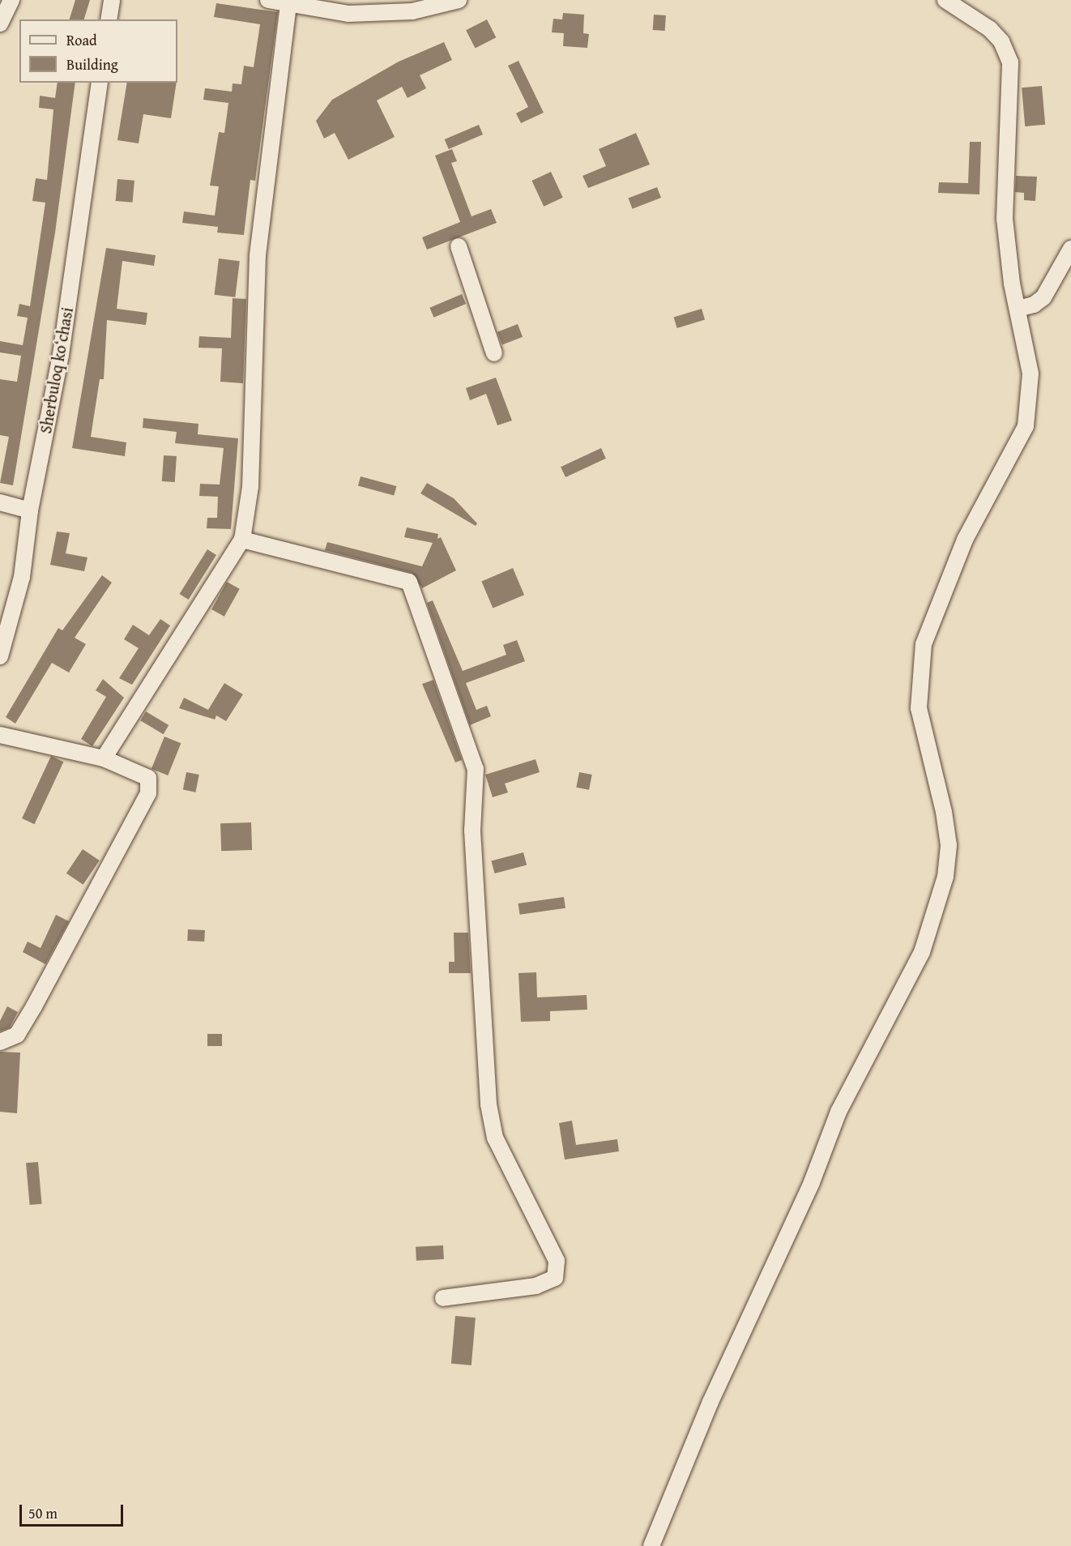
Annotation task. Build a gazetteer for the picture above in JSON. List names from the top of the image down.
{
  "streets": {
    "street": ["Sherbuloq koʻchasi"]
  },
  "legend": ["Road", "Building"],
  "scale_bar": "50 m"
}
